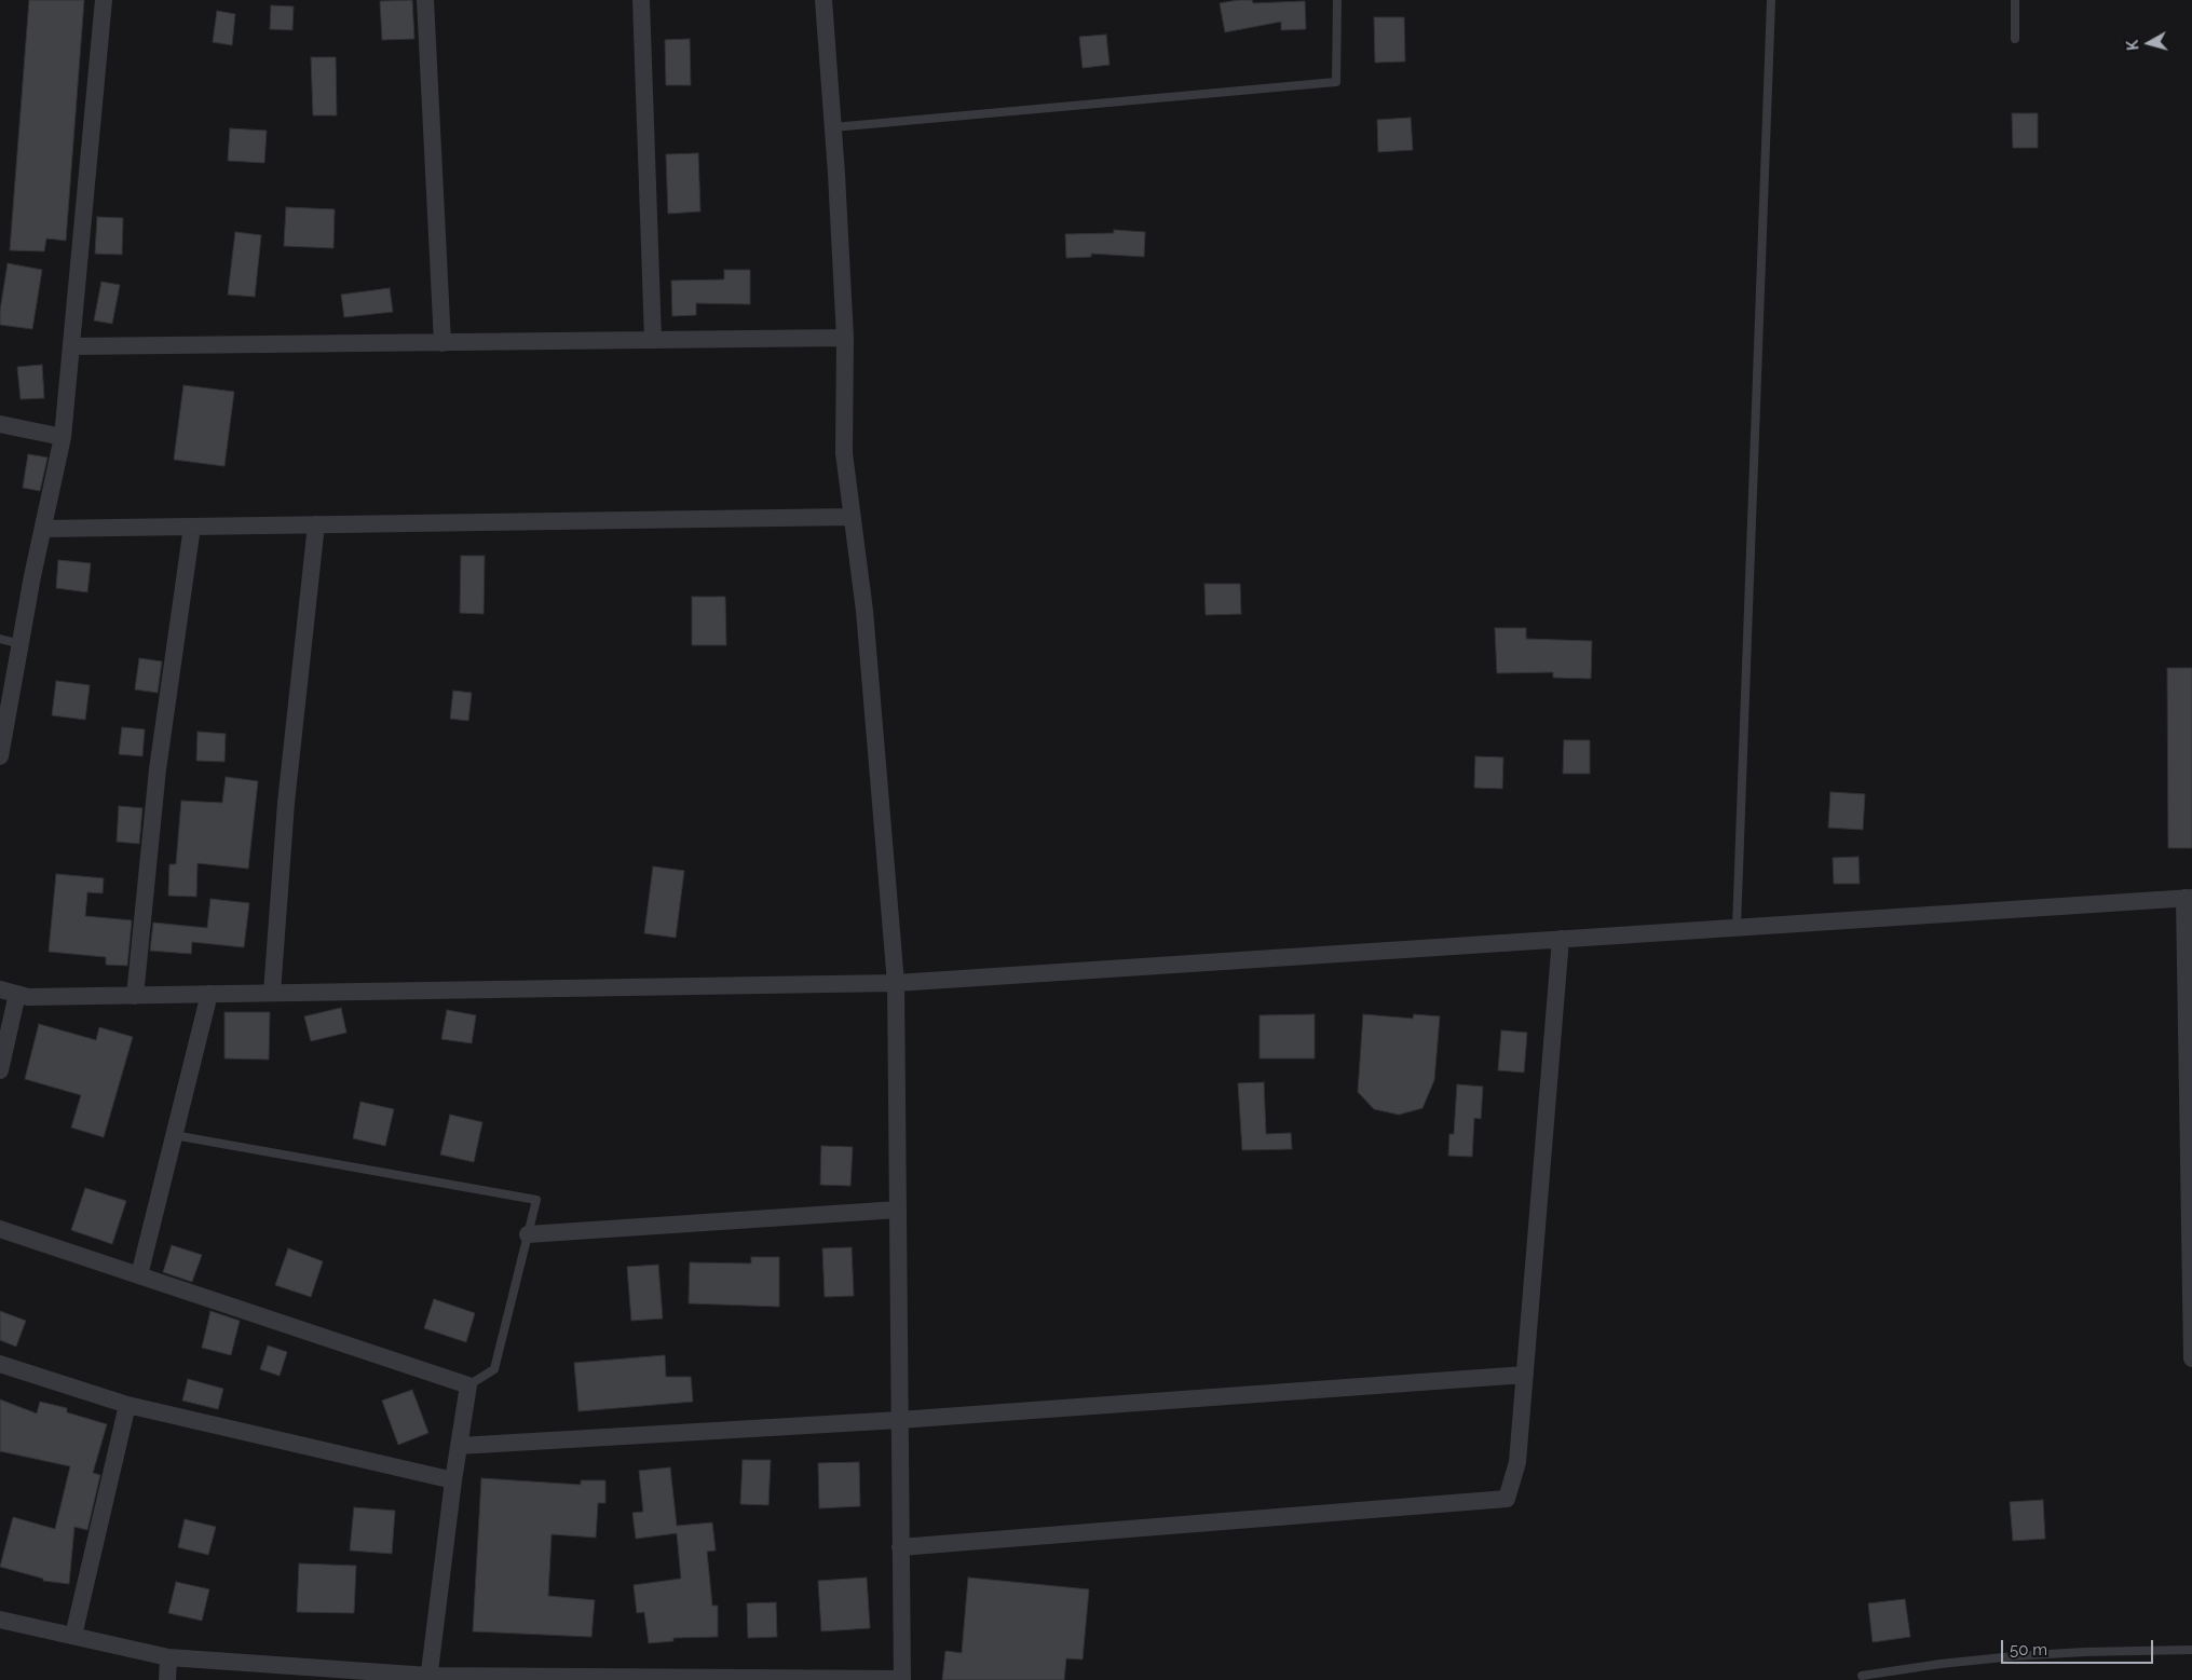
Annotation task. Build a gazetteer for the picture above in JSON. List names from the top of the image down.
{
  "scale_bar": "50 m",
  "north": "left"
}
